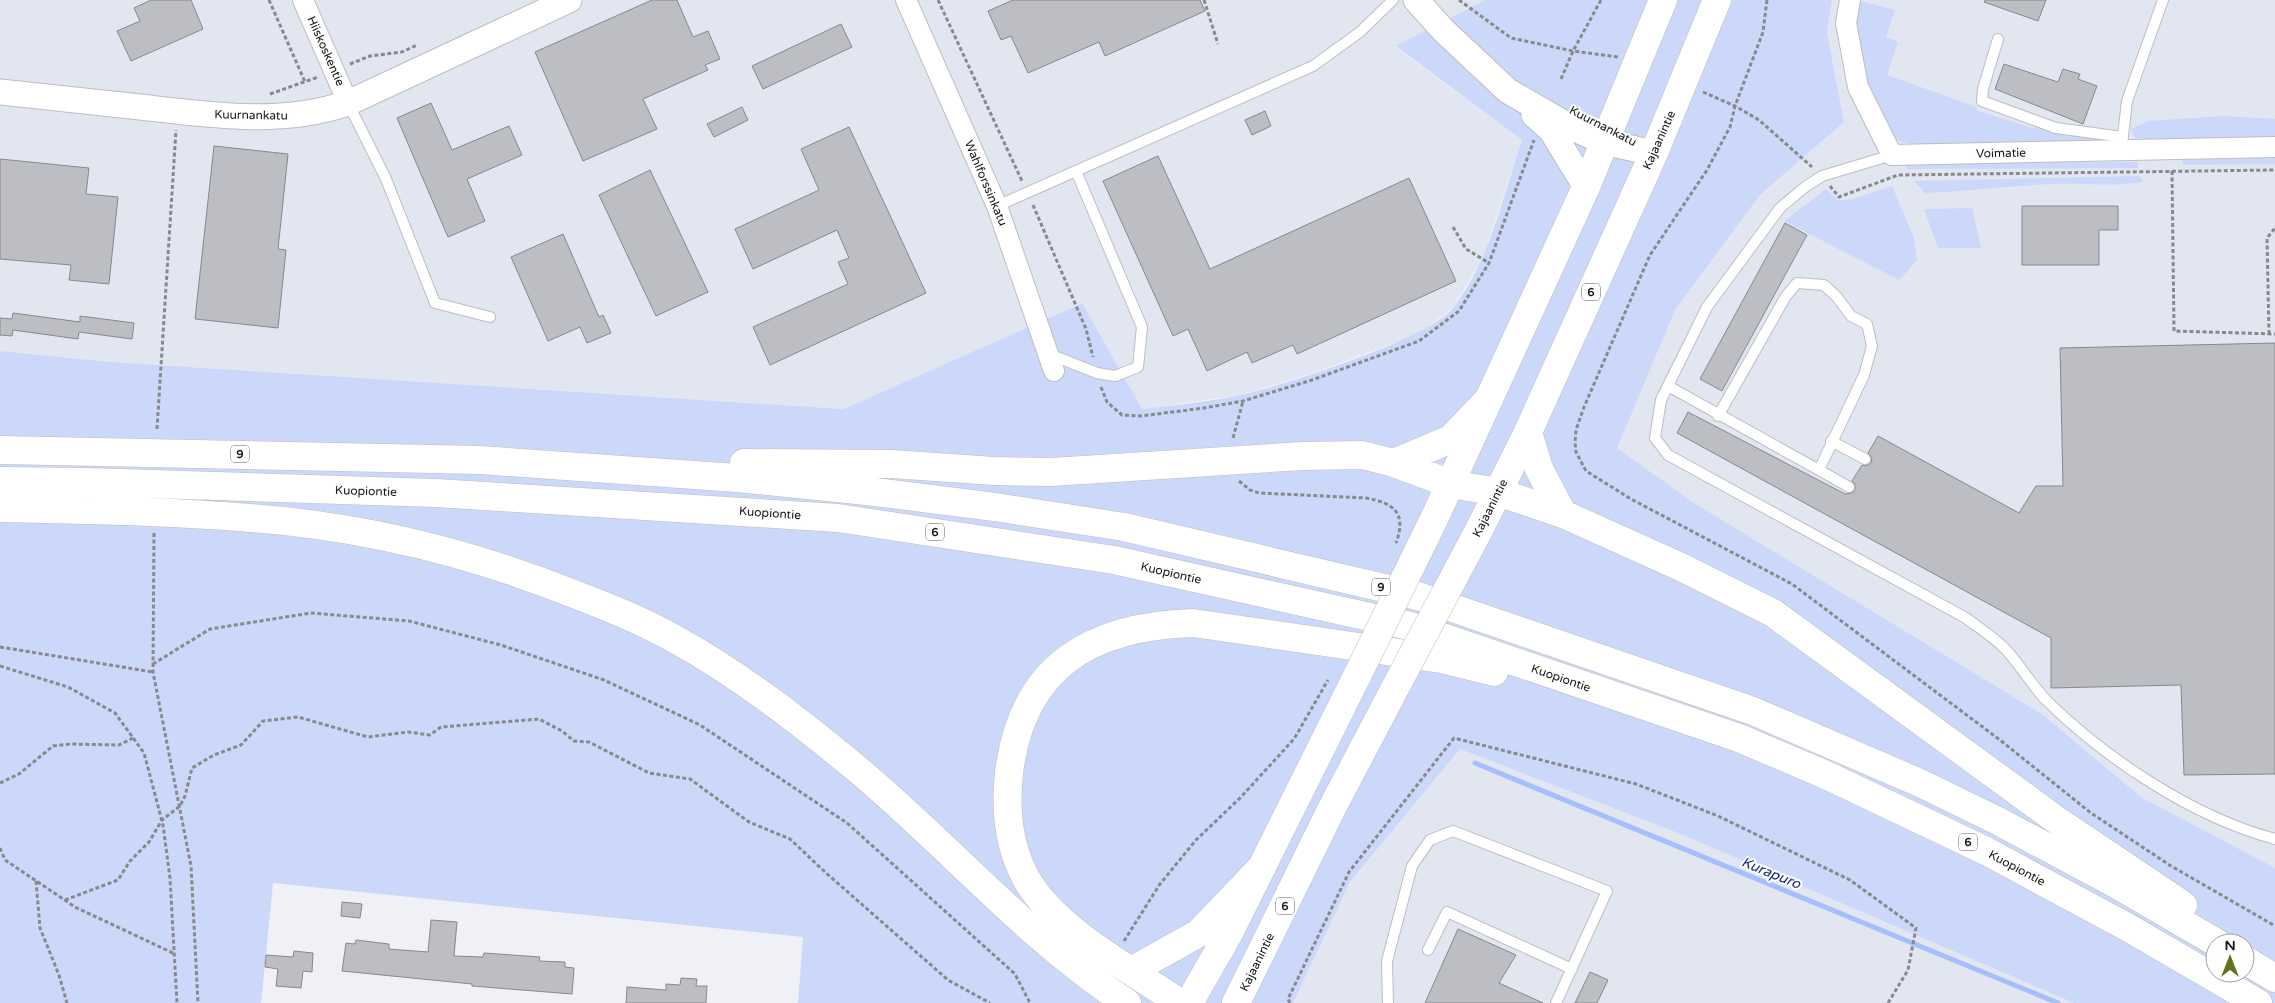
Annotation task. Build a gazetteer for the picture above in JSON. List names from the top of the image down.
{
  "streets": {
    "highway": [
      "Kajaanintie",
      "6",
      "9",
      "Kuopiontie"
    ],
    "street": [
      "Hiiskoskentie",
      "Kuurnankatu",
      "Voimatie",
      "Wahlforssinkatu"
    ]
  },
  "crossings": [
    ["Hiiskoskentie", "Kuurnankatu"],
    ["Kuurnankatu", "Kajaanintie"],
    ["6", "Kuopiontie"]
  ],
  "water": ["Kurapuro"],
  "north": "top"
}
